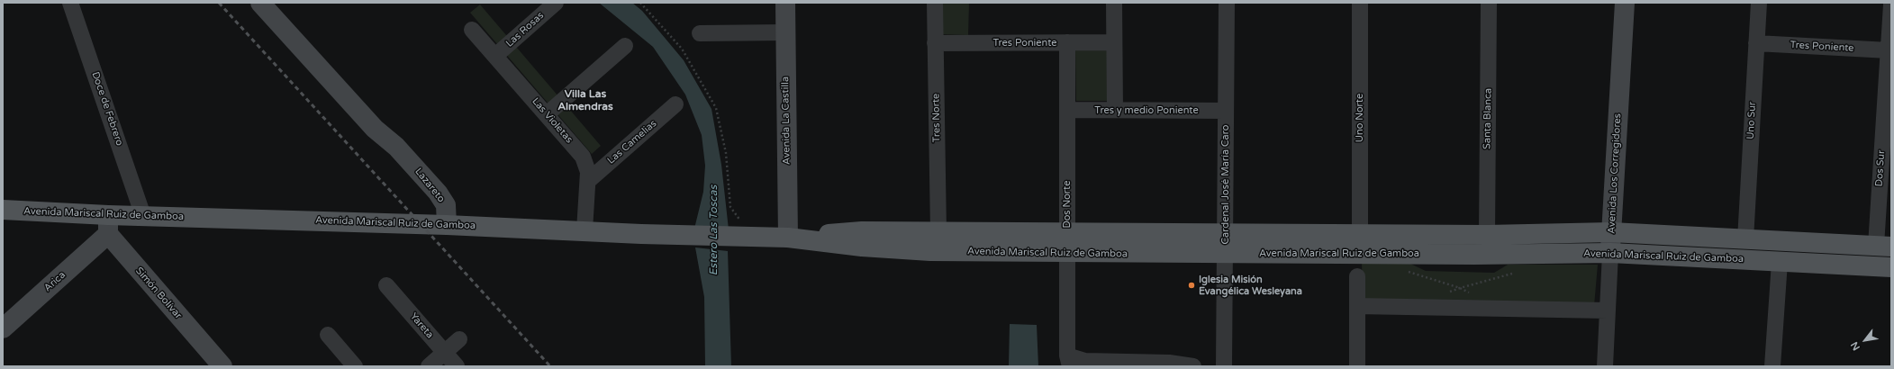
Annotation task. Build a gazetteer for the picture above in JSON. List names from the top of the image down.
{
  "streets": {
    "main road": ["Avenida Mariscal Ruiz de Gamboa"],
    "street": [
      "Las Rosas",
      "Tres Poniente",
      "Doce de Febrero",
      "Tres y medio Poniente",
      "Tres Norte",
      "Uno Norte",
      "Santa Blanca",
      "Las Violetas",
      "Avenida La Castilla",
      "Uno Sur",
      "Las Camelias",
      "Dos Sur",
      "Avenida Los Corregidores",
      "Cardenal José María Caro",
      "Lazareto",
      "Dos Norte",
      "Arica",
      "Simón Bolívar",
      "Yareta"
    ]
  },
  "crossings": [
    ["Las Rosas", "Las Violetas"],
    ["Tres Poniente", "Tres Norte"],
    ["Tres Poniente", "Uno Sur"],
    ["Tres Poniente", "Dos Sur"],
    ["Tres Poniente", "Dos Norte"],
    ["Doce de Febrero", "Avenida Mariscal Ruiz de Gamboa"],
    ["Tres y medio Poniente", "Cardenal José María Caro"],
    ["Tres y medio Poniente", "Dos Norte"],
    ["Tres Norte", "Avenida Mariscal Ruiz de Gamboa"],
    ["Uno Norte", "Avenida Mariscal Ruiz de Gamboa"],
    ["Santa Blanca", "Avenida Mariscal Ruiz de Gamboa"],
    ["Las Violetas", "Las Camelias"],
    ["Las Violetas", "Avenida Mariscal Ruiz de Gamboa"],
    ["Avenida La Castilla", "Avenida Mariscal Ruiz de Gamboa"],
    ["Uno Sur", "Avenida Mariscal Ruiz de Gamboa"],
    ["Dos Sur", "Avenida Mariscal Ruiz de Gamboa"],
    ["Avenida Los Corregidores", "Avenida Mariscal Ruiz de Gamboa"],
    ["Cardenal José María Caro", "Avenida Mariscal Ruiz de Gamboa"],
    ["Lazareto", "Avenida Mariscal Ruiz de Gamboa"],
    ["Dos Norte", "Avenida Mariscal Ruiz de Gamboa"],
    ["Arica", "Simón Bolívar"]
  ],
  "districts": ["Villa Las Almendras"],
  "water": ["Estero Las Toscas"],
  "places": ["Iglesia Misión Evangélica Wesleyana"],
  "north": "bottom left"
}
